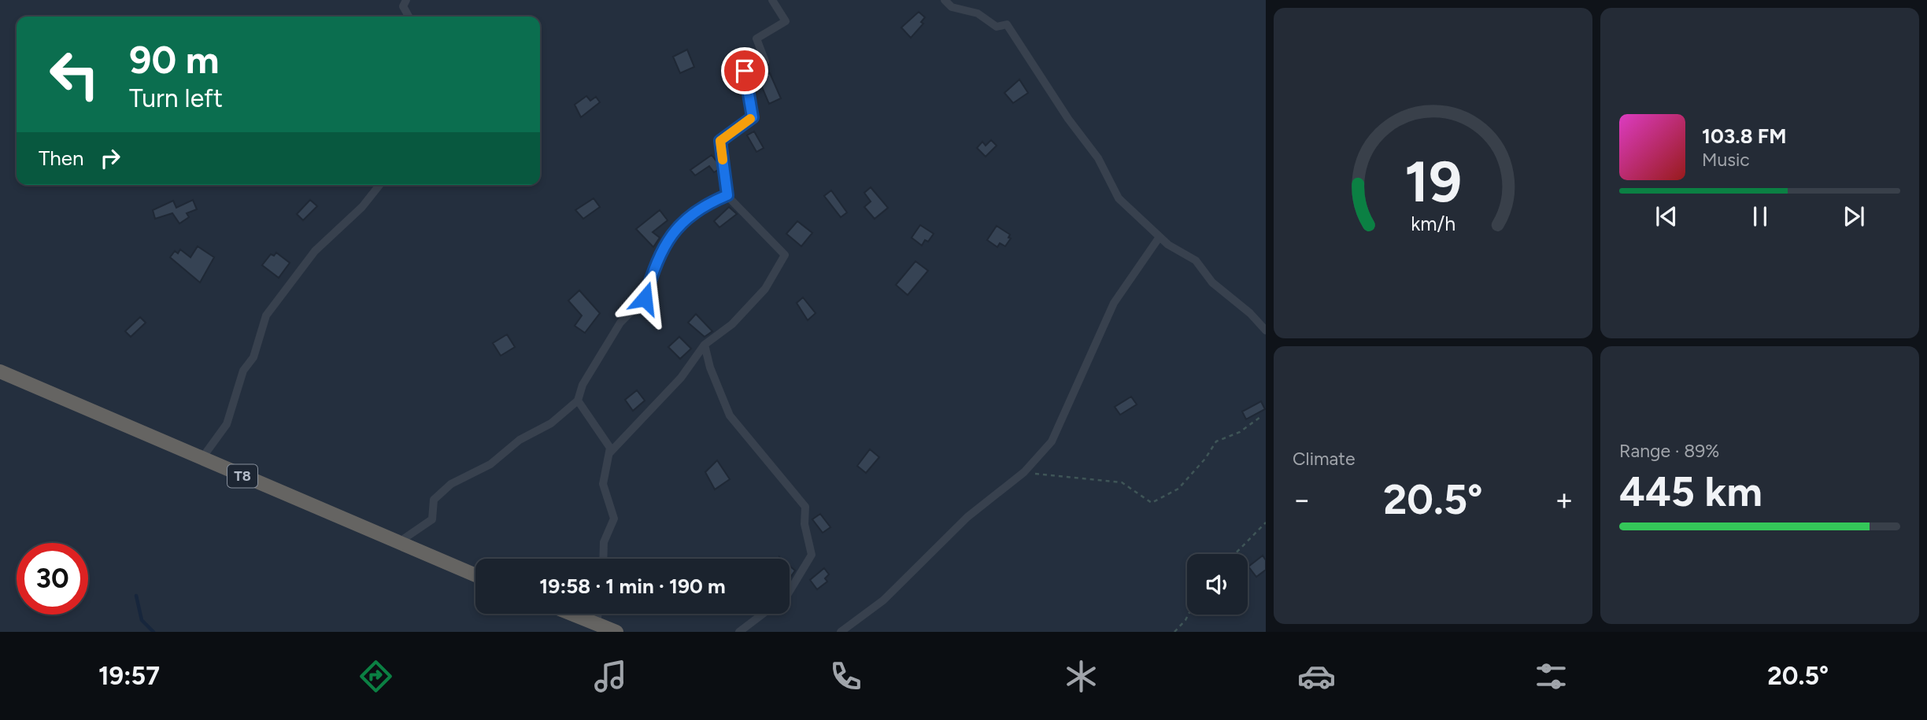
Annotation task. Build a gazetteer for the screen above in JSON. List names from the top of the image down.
{
  "streets": {
    "highway": ["T8"]
  },
  "page": {
    "turn": ["90 m", "Turn left"],
    "song": ["103.8 FM", "Music"],
    "then": "Then",
    "tile": [
      "Climate",
      ["Range · 89%", "445 km"]
    ],
    "heat": ["−", "20.5°", "+"],
    "limit": "30",
    "trip": "19:58 · 1 min · 190 m",
    "tabs": ["19:57", "20.5°"],
    "gauge": ["19", "km/h"]
  }
}
